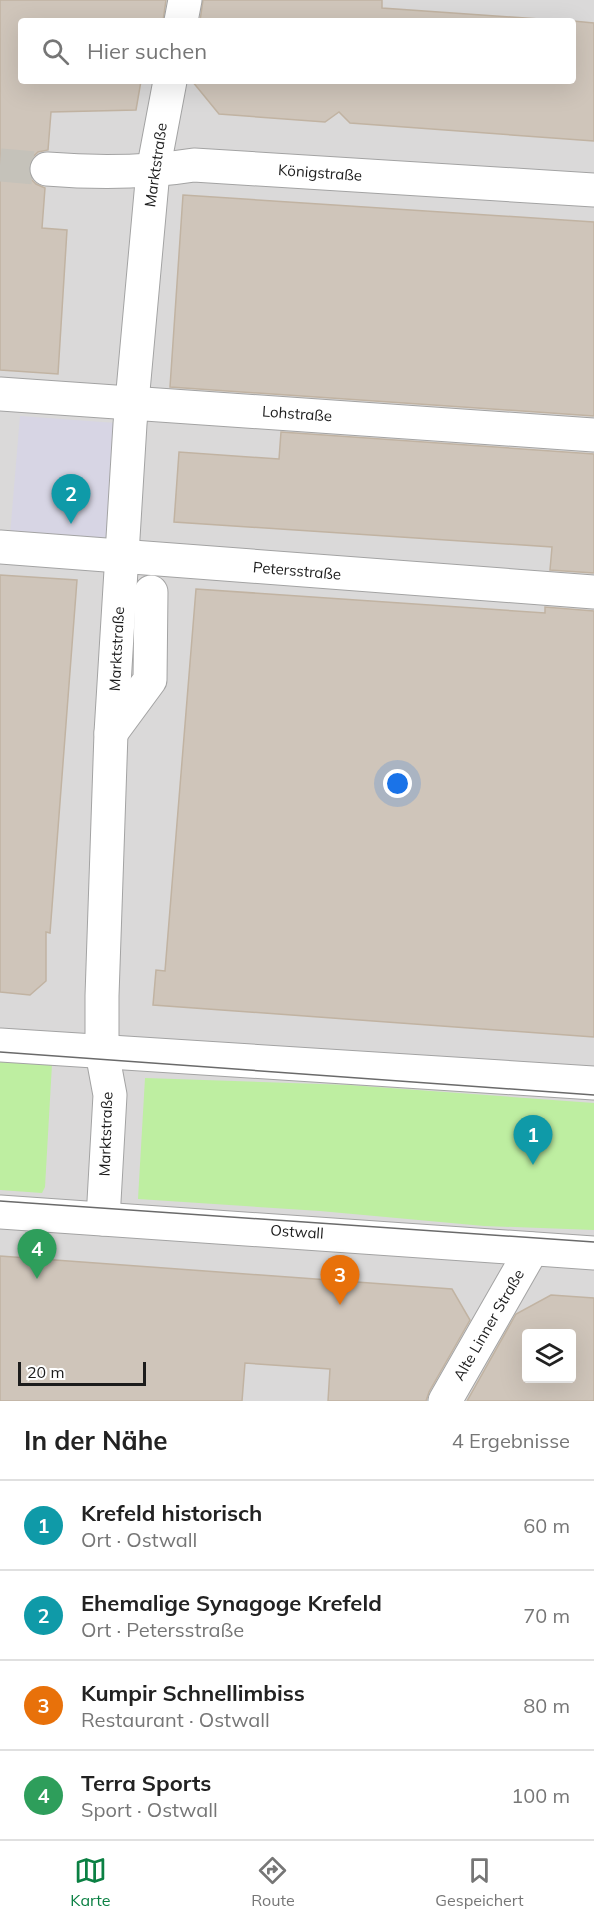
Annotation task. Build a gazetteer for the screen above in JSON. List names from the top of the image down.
{
  "streets": {
    "street": [
      "Marktstraße",
      "Königstraße",
      "Lohstraße",
      "Petersstraße",
      "Ostwall",
      "Alte Linner Straße"
    ]
  },
  "crossings": [
    ["Marktstraße", "Königstraße"],
    ["Marktstraße", "Lohstraße"],
    ["Marktstraße", "Petersstraße"],
    ["Marktstraße", "Ostwall"],
    ["Ostwall", "Alte Linner Straße"]
  ],
  "scale_bar": "20 m",
  "page": {
    "search": "Hier suchen",
    "pins": [
      "2",
      "1",
      "4",
      "3"
    ],
    "scale": "20 m",
    "heading": ["In der Nähe", "4 Ergebnisse"],
    "list": [
      {
        "mark": "1",
        "name": "Krefeld historisch",
        "note": "Ort · Ostwall",
        "value": "60 m"
      },
      {
        "mark": "2",
        "name": "Ehemalige Synagoge Krefeld",
        "note": "Ort · Petersstraße",
        "value": "70 m"
      },
      {
        "mark": "3",
        "name": "Kumpir Schnellimbiss",
        "note": "Restaurant · Ostwall",
        "value": "80 m"
      },
      {
        "mark": "4",
        "name": "Terra Sports",
        "note": "Sport · Ostwall",
        "value": "100 m"
      }
    ],
    "nav": ["Karte", "Route", "Gespeichert"]
  }
}
